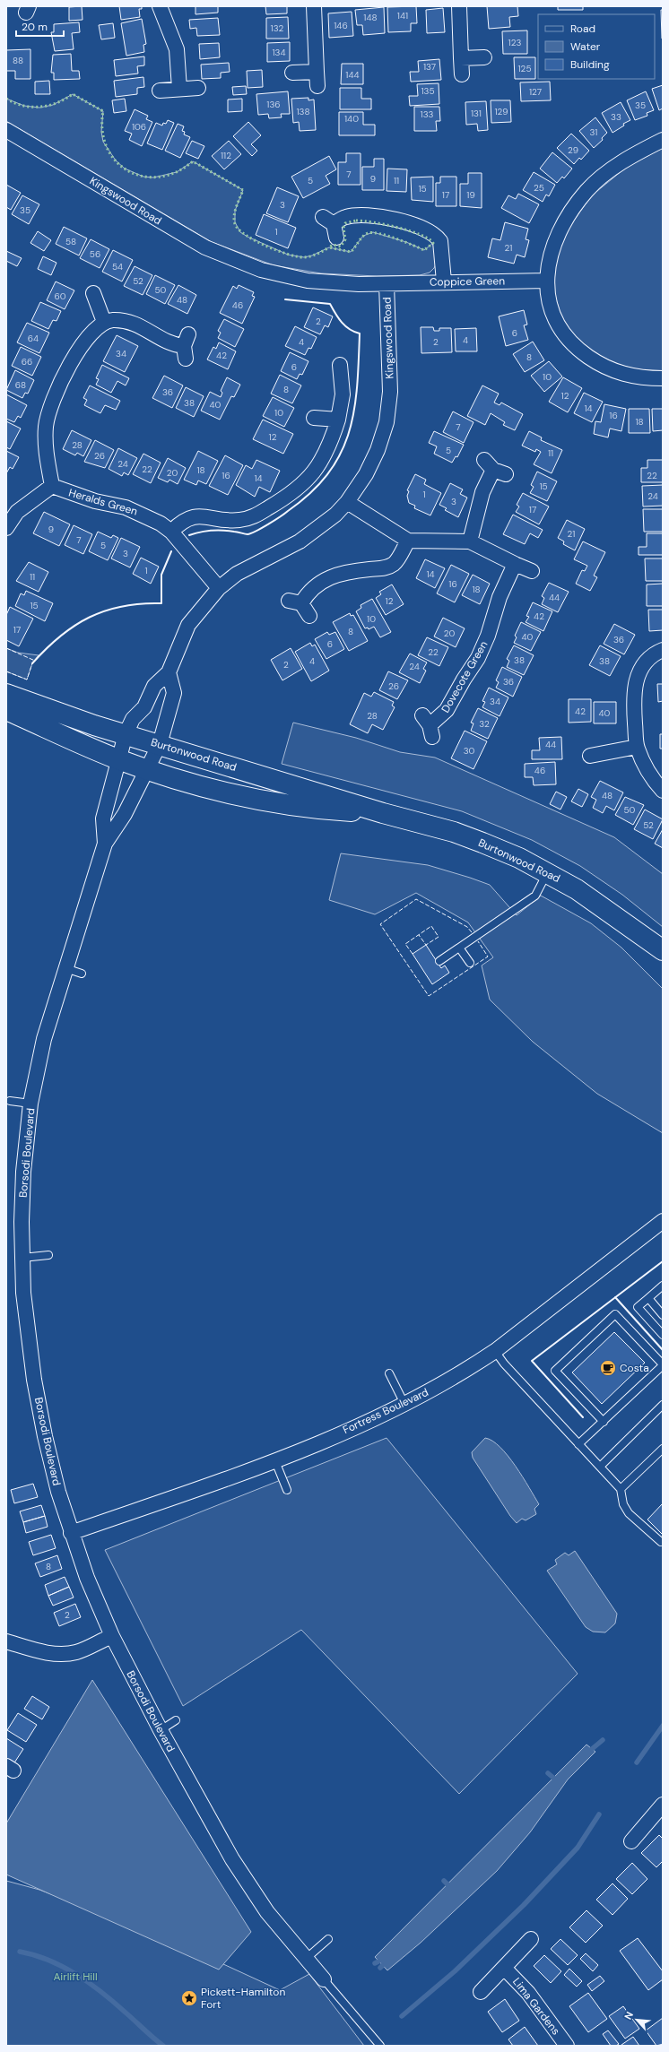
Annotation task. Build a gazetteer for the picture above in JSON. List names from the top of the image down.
{
  "streets": {
    "main road": ["Burtonwood Road"],
    "street": [
      "Kingswood Road",
      "Coppice Green",
      "Heralds Green",
      "Dovecote Green",
      "Borsodi Boulevard",
      "Fortress Boulevard",
      "Lima Gardens"
    ]
  },
  "crossings": [
    ["Kingswood Road", "Coppice Green"],
    ["Kingswood Road", "Heralds Green"],
    ["Kingswood Road", "Burtonwood Road"],
    ["Kingswood Road", "Borsodi Boulevard"],
    ["Burtonwood Road", "Borsodi Boulevard"],
    ["Borsodi Boulevard", "Fortress Boulevard"]
  ],
  "parks": ["Airlift Hill"],
  "places": {
    "cafe": ["Costa"],
    "place": ["Pickett-Hamilton Fort"]
  },
  "house_numbers": [
    "141",
    "148",
    "146",
    "132",
    "123",
    "134",
    "88",
    "137",
    "125",
    "144",
    "135",
    "127",
    "136",
    "35",
    "138",
    "129",
    "131",
    "133",
    "33",
    "140",
    "106",
    "31",
    "29",
    "112",
    "7",
    "9",
    "5",
    "11",
    "25",
    "15",
    "17",
    "19",
    "3",
    "35",
    "1",
    "58",
    "21",
    "56",
    "54",
    "52",
    "50",
    "60",
    "48",
    "46",
    "2",
    "6",
    "64",
    "4",
    "4",
    "2",
    "34",
    "42",
    "8",
    "66",
    "6",
    "10",
    "68",
    "8",
    "36",
    "12",
    "38",
    "40",
    "14",
    "10",
    "16",
    "18",
    "7",
    "12",
    "28",
    "5",
    "11",
    "26",
    "24",
    "22",
    "18",
    "20",
    "16",
    "22",
    "14",
    "15",
    "1",
    "24",
    "3",
    "17",
    "9",
    "21",
    "7",
    "5",
    "3",
    "1",
    "14",
    "11",
    "16",
    "18",
    "44",
    "12",
    "15",
    "42",
    "10",
    "17",
    "8",
    "20",
    "40",
    "36",
    "6",
    "22",
    "38",
    "4",
    "38",
    "2",
    "24",
    "36",
    "26",
    "34",
    "42",
    "40",
    "28",
    "32",
    "44",
    "30",
    "46",
    "48",
    "50",
    "52",
    "8",
    "2"
  ],
  "legend": ["Road", "Water", "Building"],
  "scale_bar": "20 m",
  "north": "top left"
}
